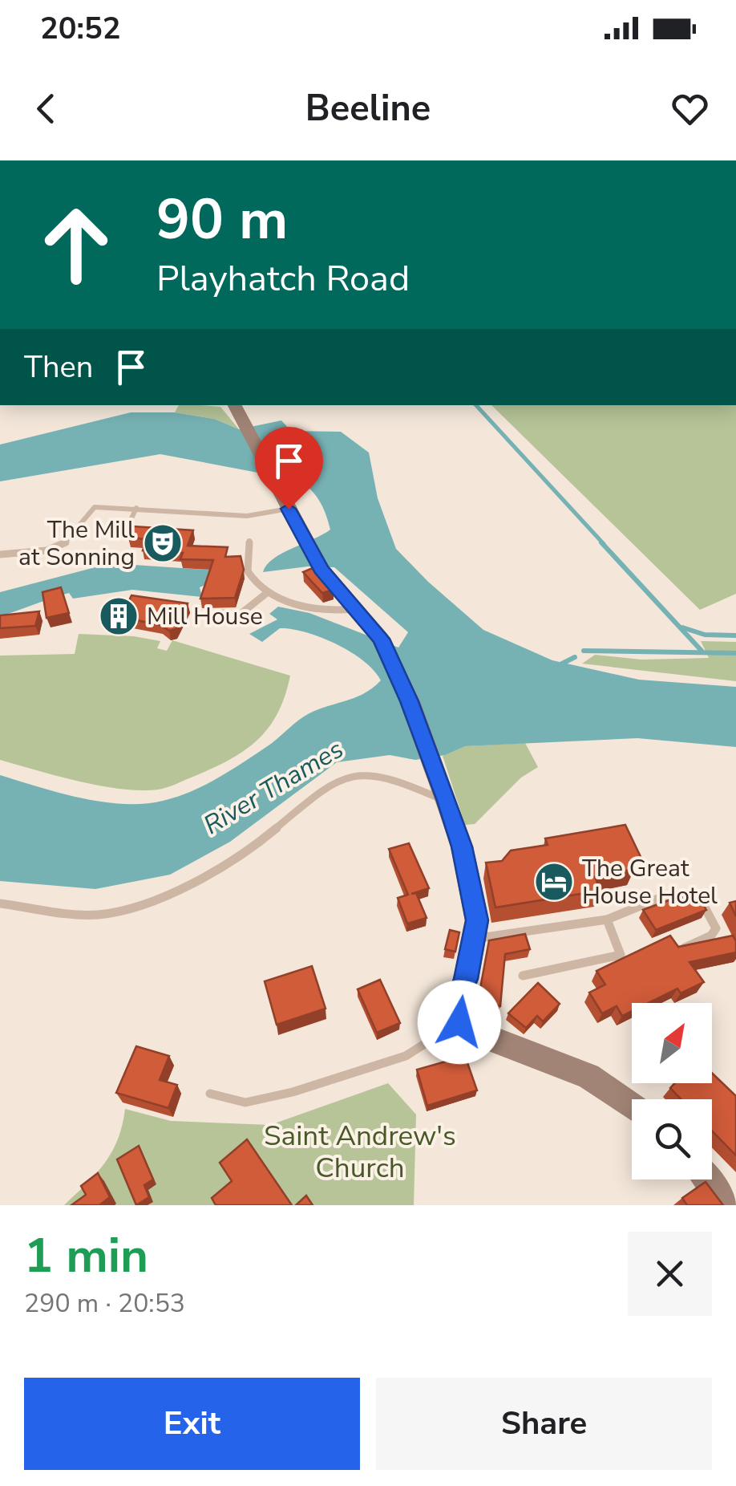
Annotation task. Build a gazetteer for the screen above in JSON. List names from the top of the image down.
{
  "water": ["River Thames"],
  "parks": ["Saint Andrew's Church"],
  "places": {
    "theatre": ["The Mill at Sonning"],
    "building": ["Mill House"],
    "hotel": ["The Great House Hotel"]
  },
  "north": "top right",
  "page": {
    "status": "20:52",
    "header": "Beeline",
    "turn": ["90 m", "Playhatch Road"],
    "then": "Then",
    "heading": ["1 min", "290 m · 20:53"],
    "buttons": ["Exit", "Share"]
  }
}
